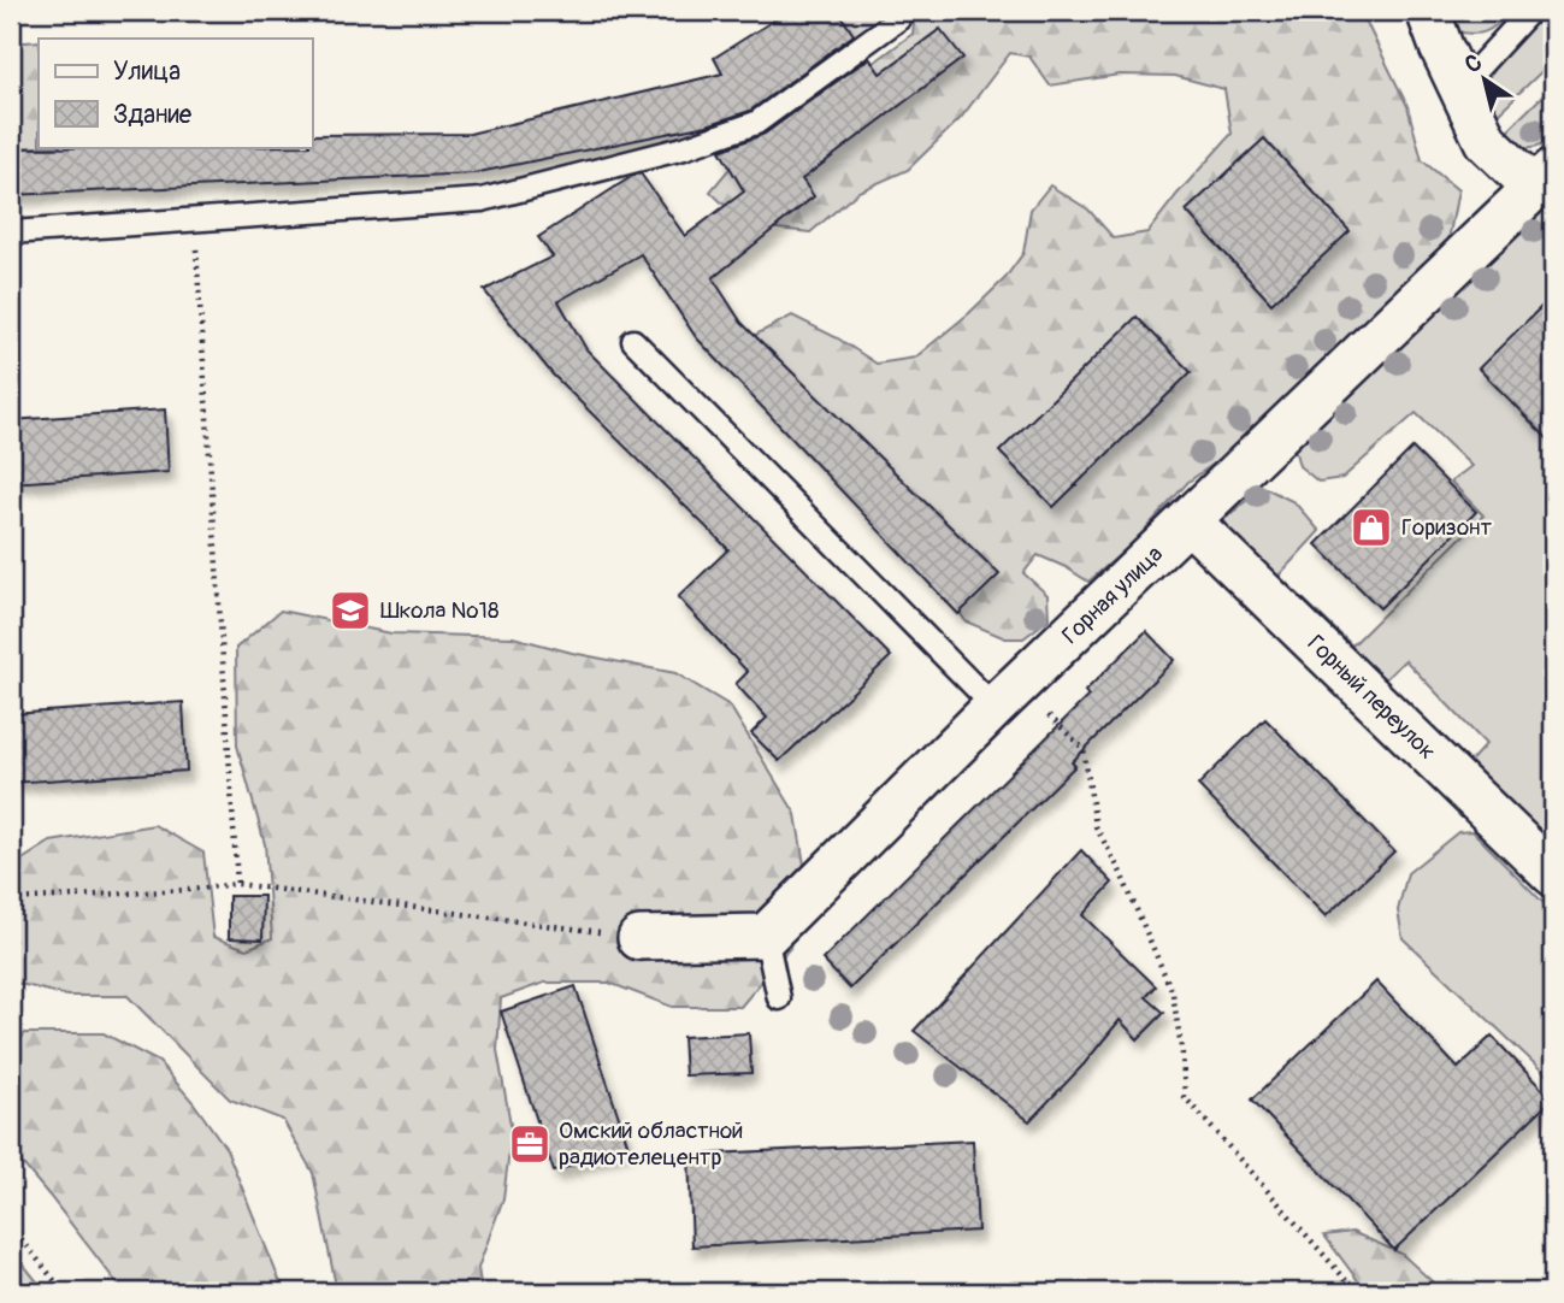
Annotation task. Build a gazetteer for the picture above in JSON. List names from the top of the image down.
{
  "streets": {
    "street": ["Горная улица", "Горный переулок"]
  },
  "crossings": [
    ["Горная улица", "Горный переулок"]
  ],
  "places": {
    "shop": ["Горизонт"],
    "school or university": ["Школа №18"],
    "office": ["Омский областной радиотелецентр"]
  },
  "legend": ["Улица", "Здание"],
  "north": "top left"
}
